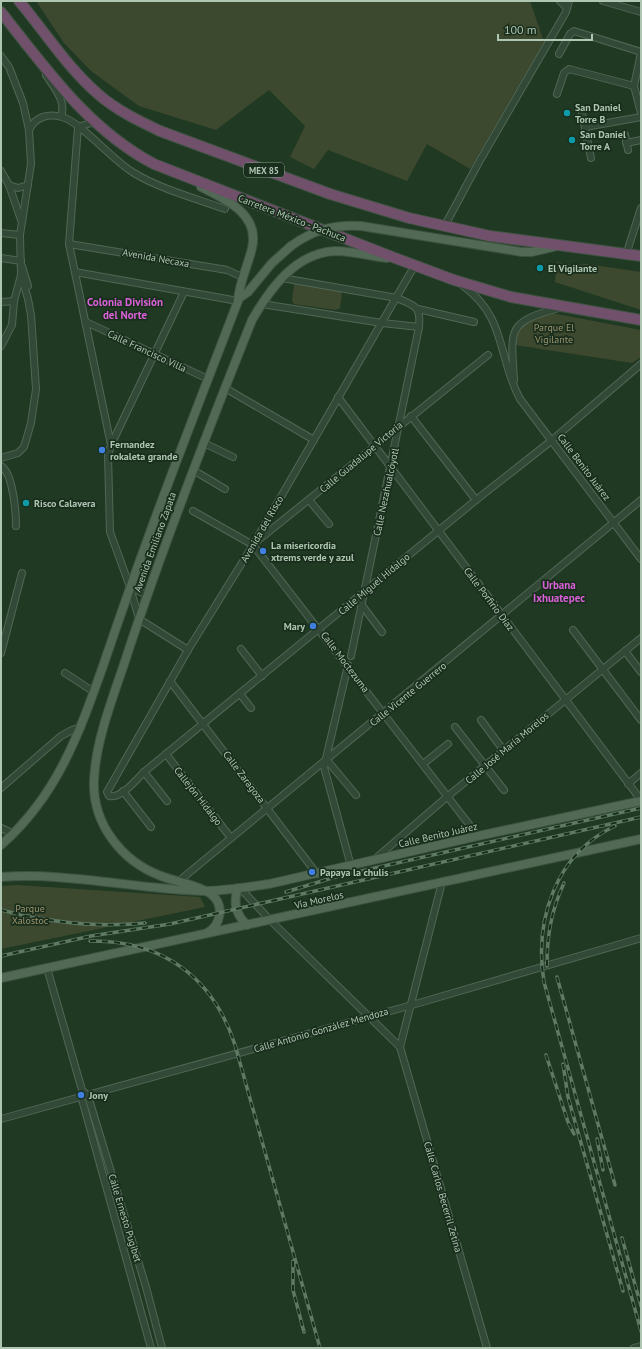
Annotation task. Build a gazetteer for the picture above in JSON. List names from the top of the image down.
{
  "streets": {
    "highway": ["MEX 85", "Carretera México - Pachuca"],
    "main road": ["Calle Benito Juárez", "Avenida Emiliano Zapata", "Vía Morelos"],
    "street": [
      "Avenida Necaxa",
      "Calle Francisco Villa",
      "Calle Guadalupe Victoria",
      "Calle Nezahualcóyotl",
      "Avenida del Risco",
      "Calle Miguel Hidalgo",
      "Calle Porfirio Díaz",
      "Calle Moctezuma",
      "Calle Vicente Guerrero",
      "Calle José María Morelos",
      "Calle Zaragoza",
      "Callejón Hidalgo",
      "Calle Antonio González Mendoza",
      "Calle Carlos Becerril Zetina",
      "Calle Ernesto Pugibet"
    ]
  },
  "crossings": [
    ["Carretera México - Pachuca", "Calle Benito Juárez"],
    ["Carretera México - Pachuca", "Avenida del Risco"],
    ["Carretera México - Pachuca", "Avenida Emiliano Zapata"],
    ["Avenida Necaxa", "Avenida Emiliano Zapata"],
    ["Calle Francisco Villa", "Avenida Emiliano Zapata"],
    ["Calle Guadalupe Victoria", "Calle Nezahualcóyotl"],
    ["Calle Guadalupe Victoria", "Avenida del Risco"],
    ["Calle Guadalupe Victoria", "Calle Porfirio Díaz"],
    ["Calle Guadalupe Victoria", "Calle Moctezuma"],
    ["Calle Benito Juárez", "Calle Miguel Hidalgo"],
    ["Calle Benito Juárez", "Calle Porfirio Díaz"],
    ["Calle Benito Juárez", "Calle Moctezuma"],
    ["Calle Benito Juárez", "Calle Vicente Guerrero"],
    ["Calle Benito Juárez", "Calle José María Morelos"],
    ["Calle Benito Juárez", "Calle Zaragoza"],
    ["Calle Benito Juárez", "Calle Carlos Becerril Zetina"],
    ["Calle Nezahualcóyotl", "Calle Miguel Hidalgo"],
    ["Calle Nezahualcóyotl", "Calle Porfirio Díaz"],
    ["Avenida del Risco", "Calle Miguel Hidalgo"],
    ["Avenida del Risco", "Calle Porfirio Díaz"],
    ["Avenida del Risco", "Calle Moctezuma"],
    ["Avenida del Risco", "Calle Zaragoza"],
    ["Avenida Emiliano Zapata", "Calle Vicente Guerrero"],
    ["Calle Miguel Hidalgo", "Calle Porfirio Díaz"],
    ["Calle Miguel Hidalgo", "Calle Moctezuma"],
    ["Calle Miguel Hidalgo", "Calle Zaragoza"],
    ["Calle Miguel Hidalgo", "Callejón Hidalgo"],
    ["Calle Porfirio Díaz", "Calle Vicente Guerrero"],
    ["Calle Porfirio Díaz", "Calle José María Morelos"],
    ["Calle Moctezuma", "Calle Vicente Guerrero"],
    ["Calle Moctezuma", "Calle José María Morelos"],
    ["Calle Vicente Guerrero", "Calle Zaragoza"],
    ["Calle Vicente Guerrero", "Callejón Hidalgo"],
    ["Vía Morelos", "Calle Carlos Becerril Zetina"],
    ["Vía Morelos", "Calle Ernesto Pugibet"],
    ["Calle Antonio González Mendoza", "Calle Carlos Becerril Zetina"],
    ["Calle Antonio González Mendoza", "Calle Ernesto Pugibet"]
  ],
  "districts": ["Colonia División del Norte", "Urbana Ixhuatepec"],
  "parks": ["Parque El Vigilante", "Parque Xalostoc"],
  "places": [
    "San Daniel Torre B",
    "San Daniel Torre A",
    "El Vigilante",
    "Fernandez rokaleta grande",
    "Risco Calavera",
    "La misericordia xtrems verde y azul",
    "Mary",
    "Papaya la chulis",
    "Jony"
  ],
  "scale_bar": "100 m"
}
